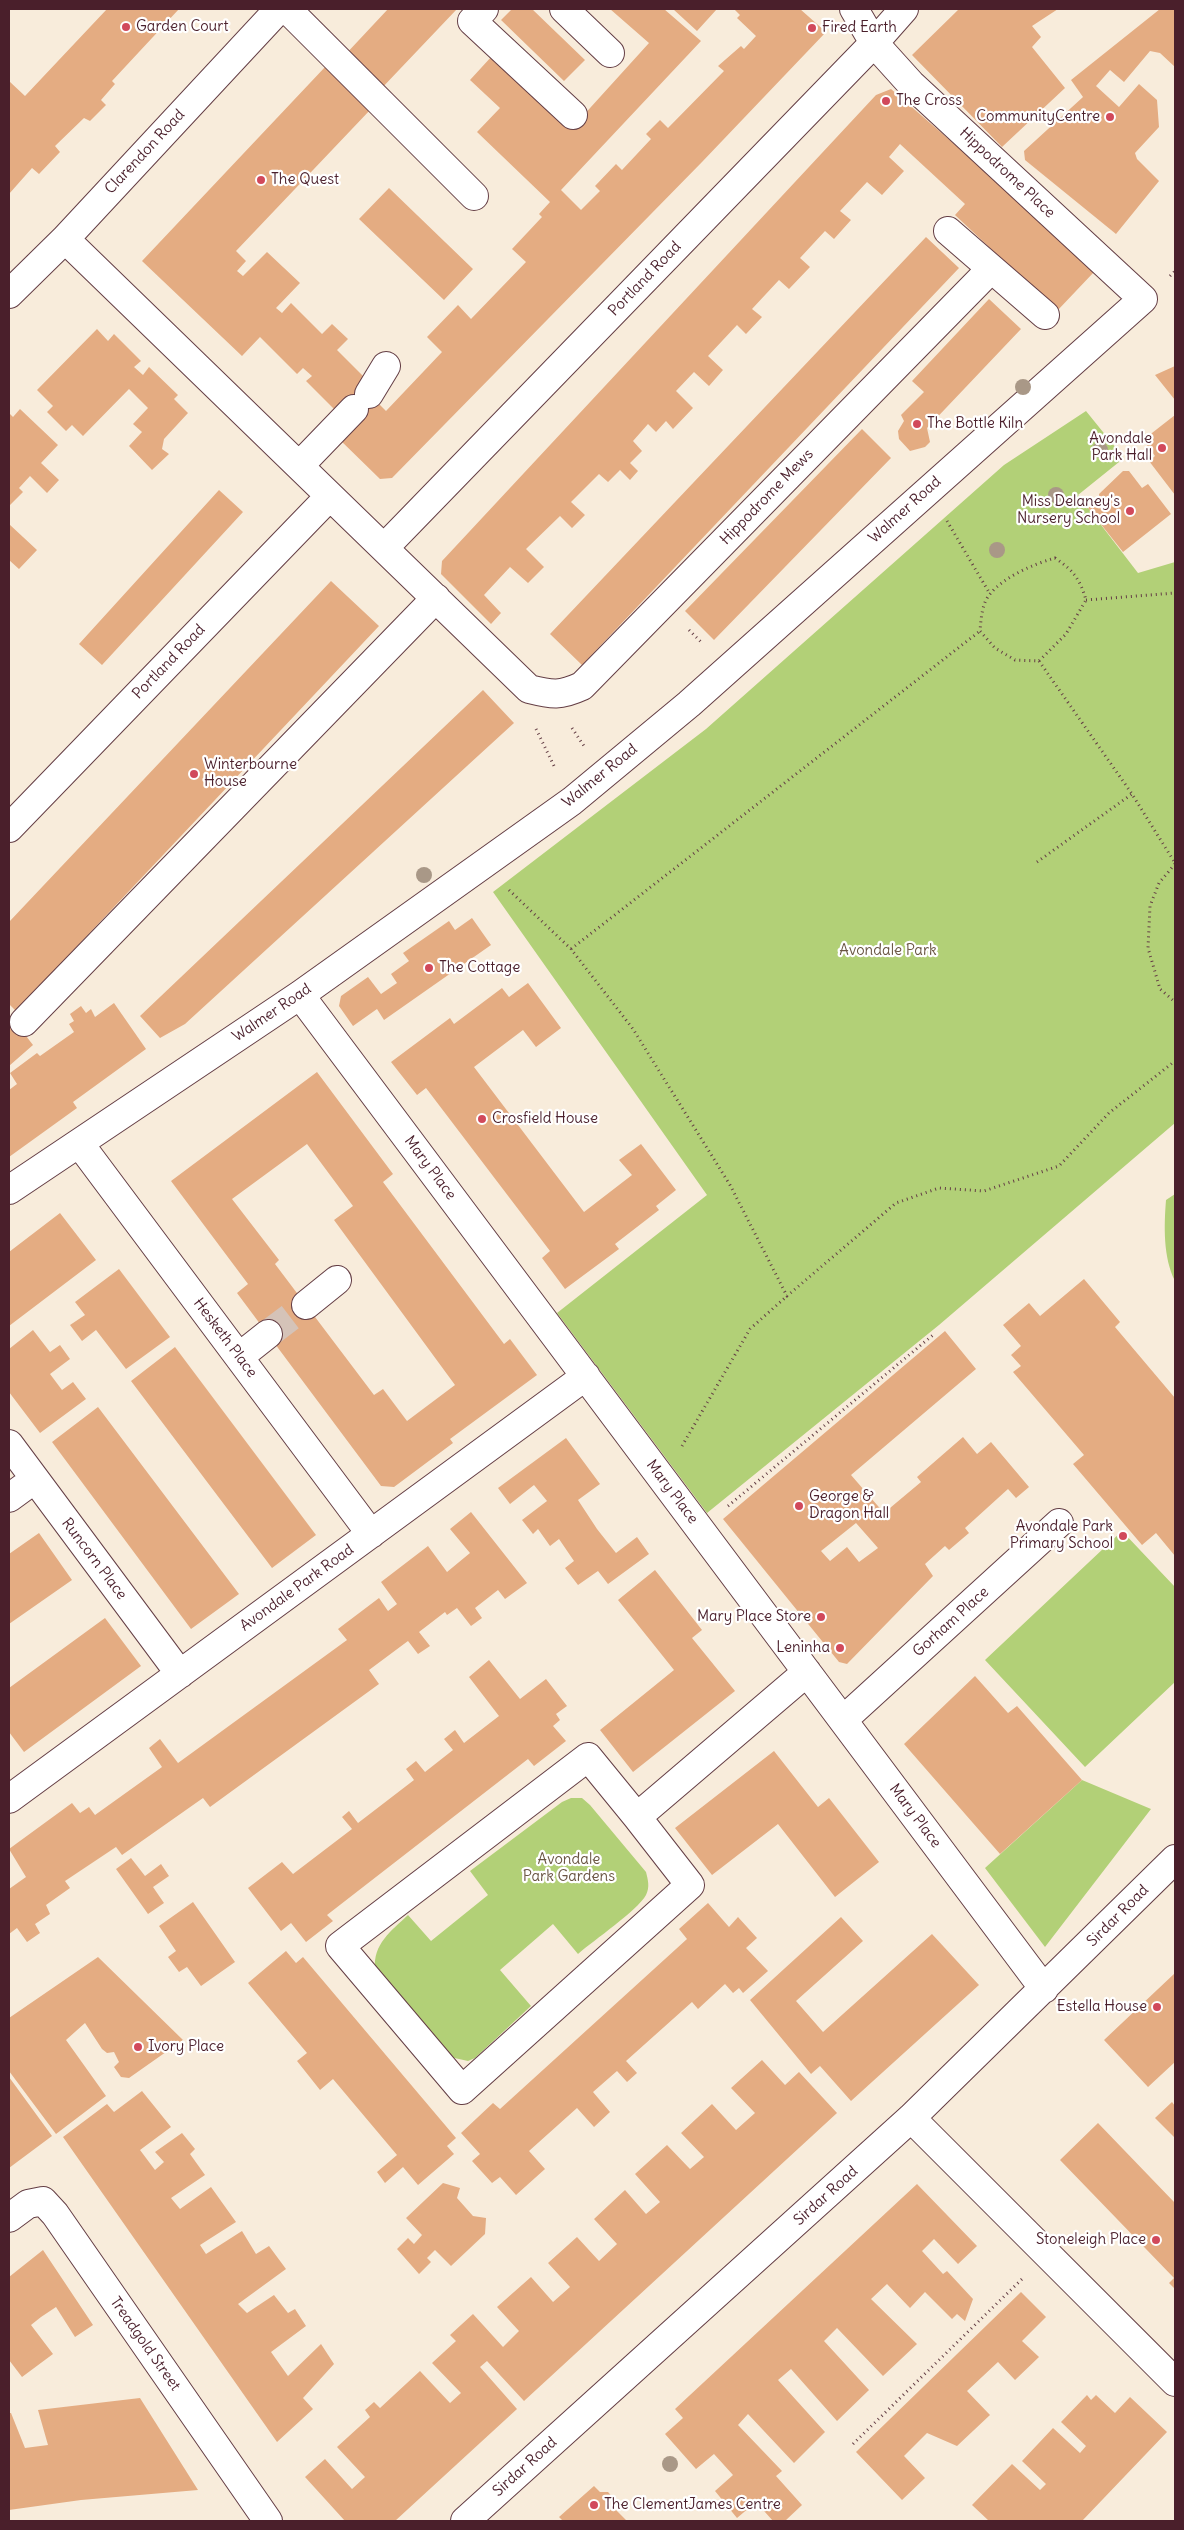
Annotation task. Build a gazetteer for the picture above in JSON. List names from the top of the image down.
{
  "streets": {
    "street": [
      "Clarendon Road",
      "Hippodrome Place",
      "Portland Road",
      "Hippodrome Mews",
      "Walmer Road",
      "Mary Place",
      "Hesketh Place",
      "Runcorn Place",
      "Avondale Park Road",
      "Gorham Place",
      "Sirdar Road",
      "Treadgold Street"
    ]
  },
  "crossings": [
    ["Hippodrome Place", "Portland Road"],
    ["Hippodrome Place", "Walmer Road"],
    ["Walmer Road", "Mary Place"],
    ["Walmer Road", "Hesketh Place"],
    ["Mary Place", "Avondale Park Road"],
    ["Mary Place", "Gorham Place"],
    ["Mary Place", "Sirdar Road"],
    ["Hesketh Place", "Avondale Park Road"],
    ["Runcorn Place", "Avondale Park Road"]
  ],
  "parks": ["Avondale Park", "Avondale Park Gardens"],
  "places": [
    "Garden Court",
    "Fired Earth",
    "The Cross",
    "CommunityCentre",
    "The Quest",
    "The Bottle Kiln",
    "Avondale Park Hall",
    "Miss Delaney's Nursery School",
    "Winterbourne House",
    "The Cottage",
    "Crosfield House",
    "George & Dragon Hall",
    "Avondale Park Primary School",
    "Mary Place Store",
    "Leninha",
    "Estella House",
    "Ivory Place",
    "Stoneleigh Place",
    "The ClementJames Centre"
  ]
}
